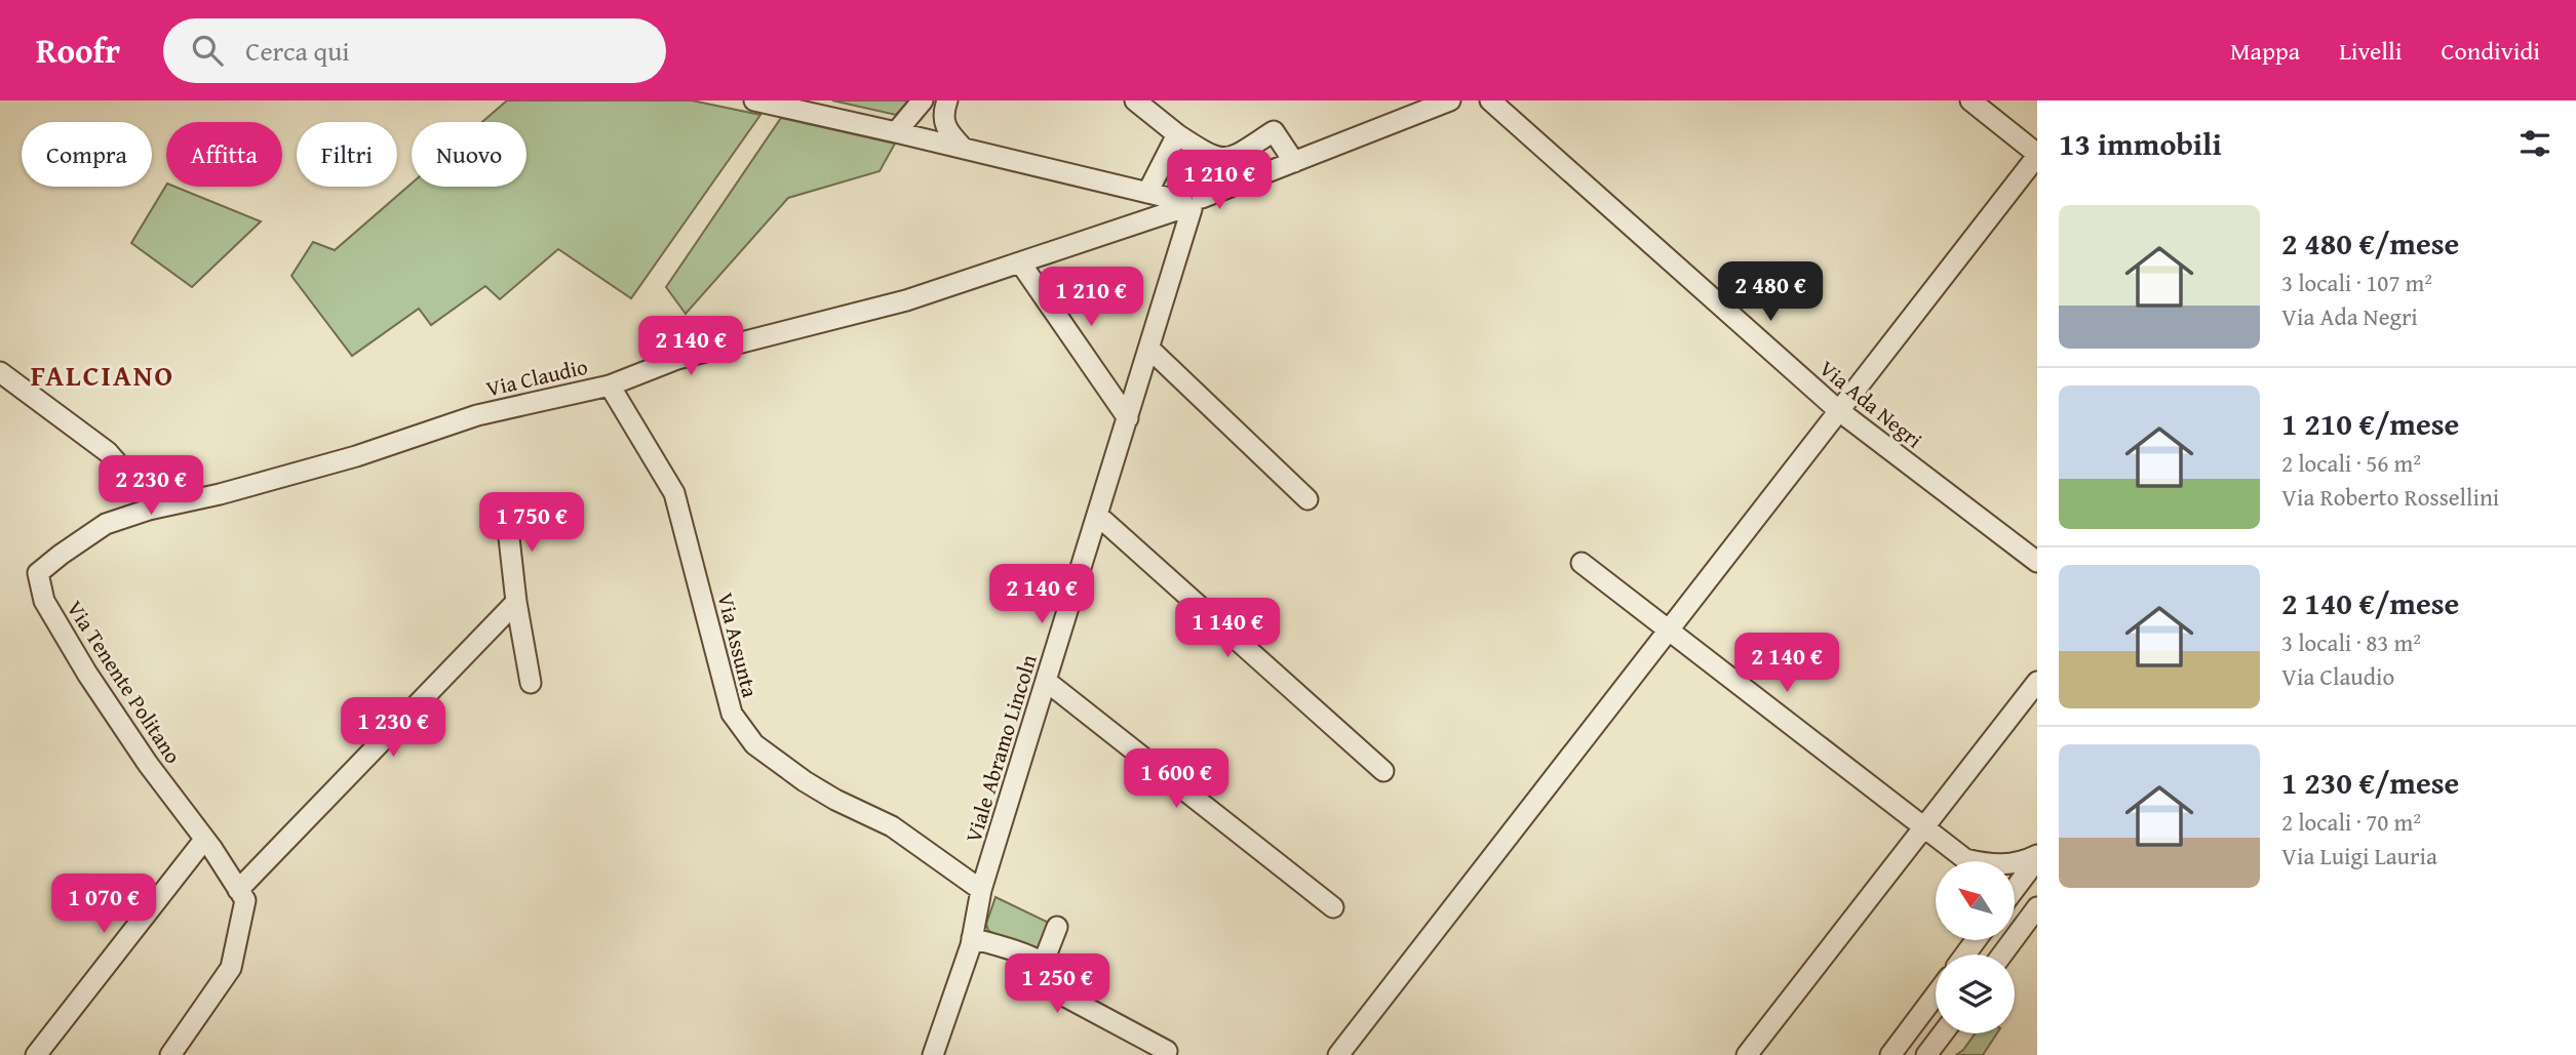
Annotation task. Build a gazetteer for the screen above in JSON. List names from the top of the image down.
{
  "streets": {
    "street": [
      "Via Claudio",
      "Via Ada Negri",
      "Via Assunta",
      "Via Tenente Politano",
      "Viale Abramo Lincoln"
    ]
  },
  "crossings": [
    ["Via Claudio", "Via Assunta"],
    ["Via Claudio", "Via Tenente Politano"],
    ["Via Claudio", "Viale Abramo Lincoln"],
    ["Via Assunta", "Viale Abramo Lincoln"]
  ],
  "districts": ["FALCIANO"],
  "north": "top left",
  "page": {
    "header": "Roofr",
    "search": "Cerca qui",
    "nav": ["Mappa", "Livelli", "Condividi"],
    "heading": "13 immobili",
    "chip": [
      "Compra",
      "Affitta",
      "Filtri",
      "Nuovo"
    ],
    "price": [
      "1 210 €",
      "2 480 €",
      "1 210 €",
      "2 140 €",
      "2 230 €",
      "1 750 €",
      "2 140 €",
      "1 140 €",
      "2 140 €",
      "1 230 €",
      "1 600 €",
      "1 070 €",
      "1 250 €"
    ],
    "list": [
      {
        "name": "2 480 €/mese",
        "note": "3 locali · 107 m² · Via Ada Negri"
      },
      {
        "name": "1 210 €/mese",
        "note": "2 locali · 56 m² · Via Roberto Rossellini"
      },
      {
        "name": "2 140 €/mese",
        "note": "3 locali · 83 m² · Via Claudio"
      },
      {
        "name": "1 230 €/mese",
        "note": "2 locali · 70 m² · Via Luigi Lauria"
      }
    ]
  }
}
